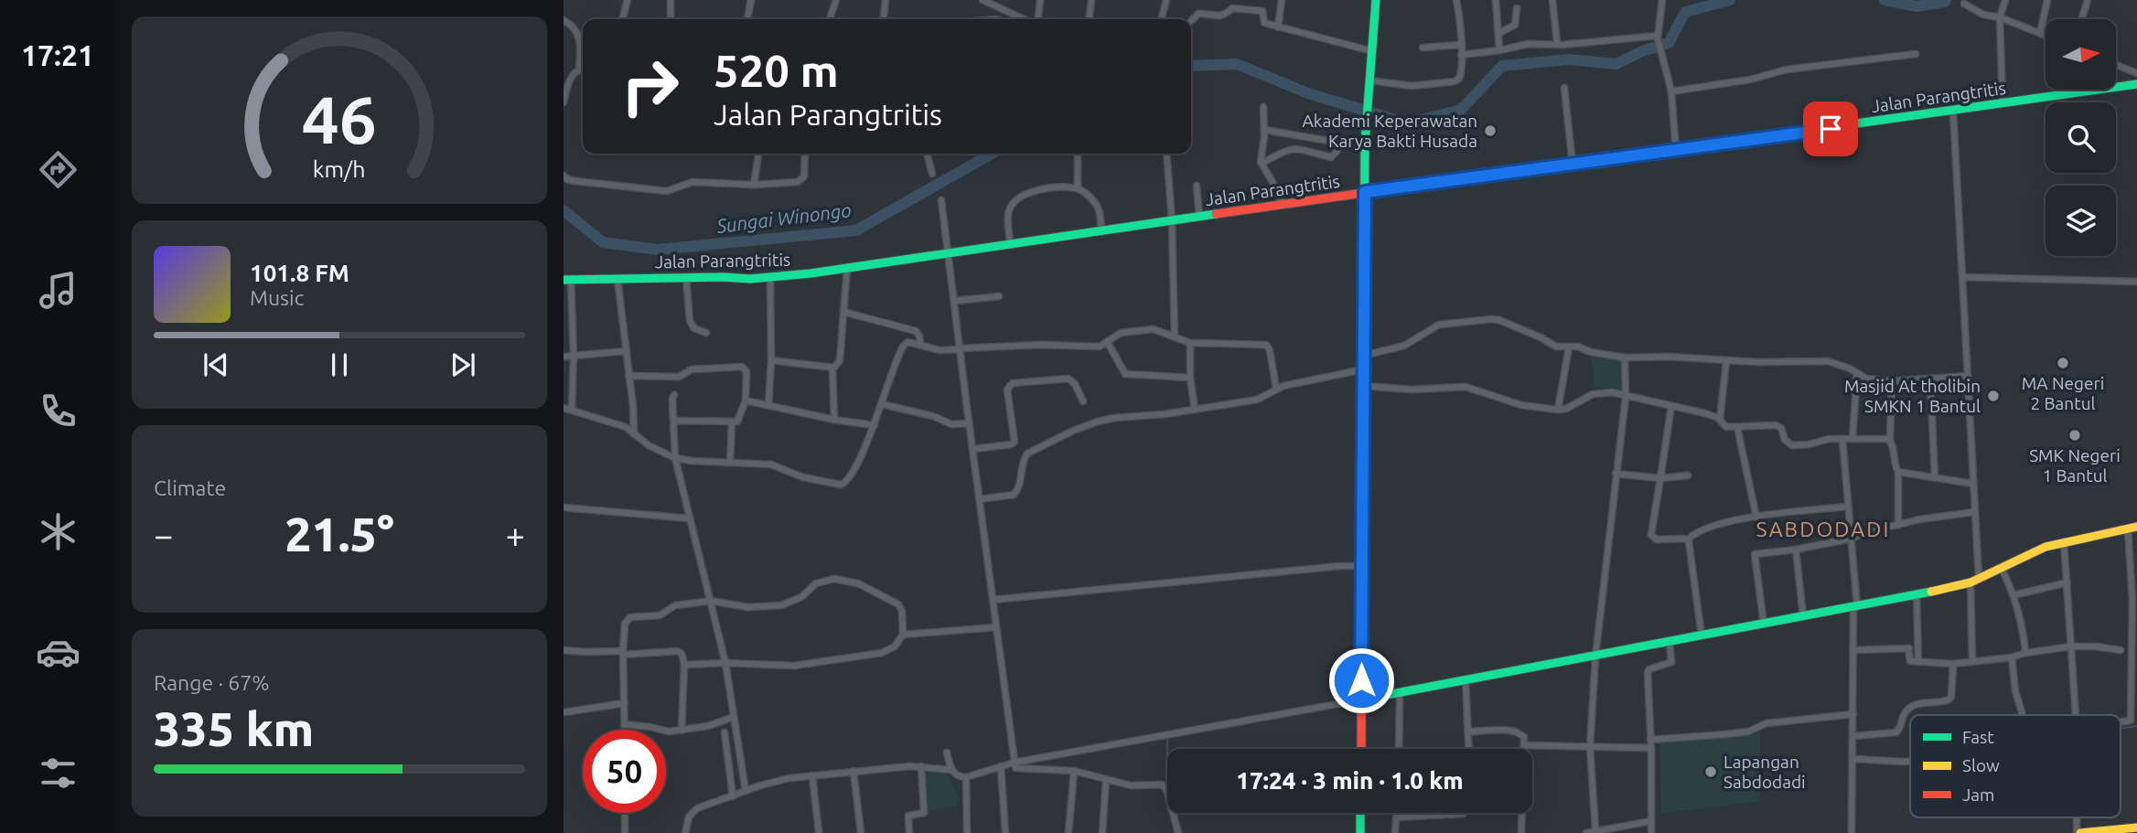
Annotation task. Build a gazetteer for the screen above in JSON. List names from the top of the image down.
{
  "streets": {
    "main road": ["Jalan Parangtritis"]
  },
  "districts": ["SABDODADI"],
  "water": ["Sungai Winongo"],
  "places": [
    "Akademi Keperawatan Karya Bakti Husada",
    "MA Negeri 2 Bantul",
    "Masjid At tholibin SMKN 1 Bantul",
    "SMK Negeri 1 Bantul",
    "Lapangan Sabdodadi"
  ],
  "legend": ["Fast", "Slow", "Jam"],
  "north": "right",
  "page": {
    "tabs": "17:21",
    "turn": ["520 m", "Jalan Parangtritis"],
    "song": ["101.8 FM", "Music"],
    "tile": [
      "Climate",
      ["Range · 67%", "335 km"]
    ],
    "heat": ["−", "21.5°", "+"],
    "limit": "50",
    "trip": "17:24 · 3 min · 1.0 km",
    "gauge": ["46", "km/h"]
  }
}
